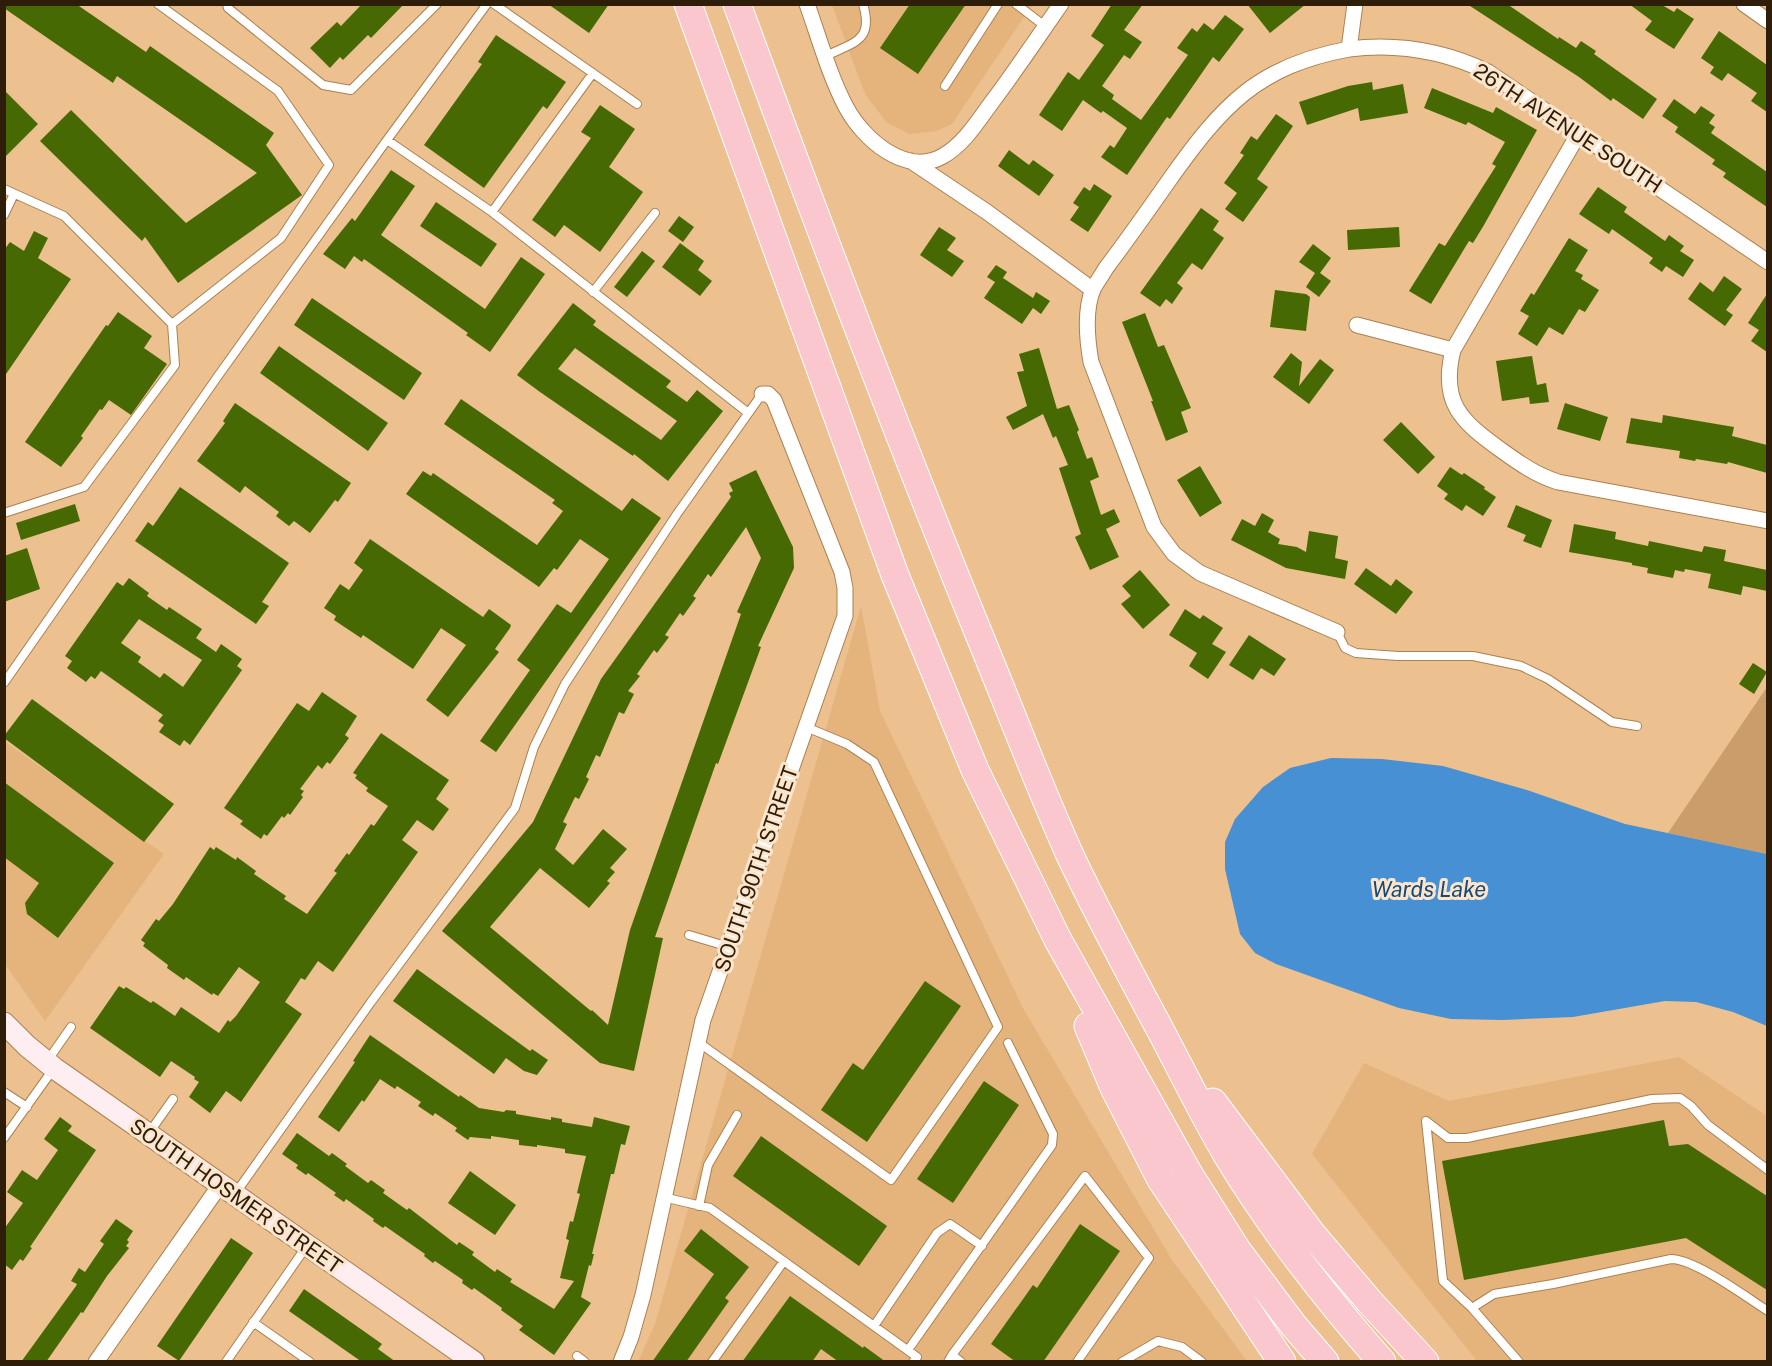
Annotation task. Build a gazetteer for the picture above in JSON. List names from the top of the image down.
{
  "streets": {
    "main road": ["SOUTH HOSMER STREET"],
    "street": ["26TH AVENUE SOUTH", "SOUTH 90TH STREET"]
  },
  "water": ["Wards Lake"]
}
